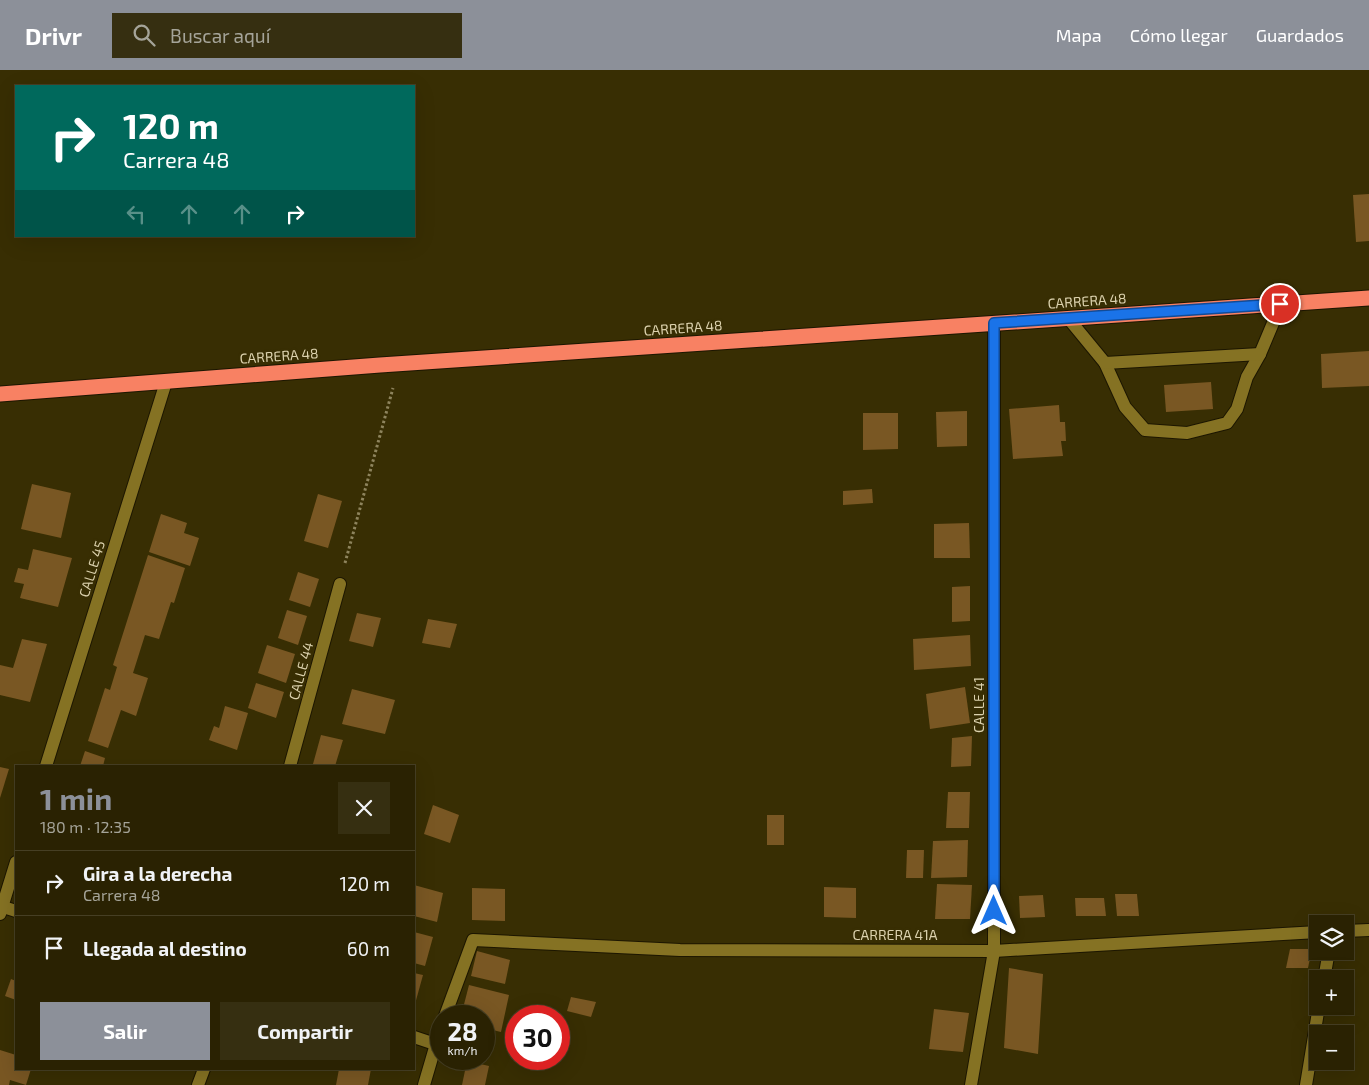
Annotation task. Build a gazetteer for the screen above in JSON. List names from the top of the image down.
{
  "streets": {
    "highway": ["CARRERA 48"],
    "street": [
      "CALLE 45",
      "CALLE 44",
      "CALLE 41",
      "CARRERA 41A"
    ]
  },
  "crossings": [
    ["CARRERA 48", "CALLE 45"],
    ["CARRERA 48", "CALLE 41"],
    ["CALLE 41", "CARRERA 41A"]
  ],
  "page": {
    "header": "Drivr",
    "search": "Buscar aquí",
    "nav": ["Mapa", "Cómo llegar", "Guardados"],
    "turn": ["120 m", "Carrera 48"],
    "heading": ["1 min", "180 m · 12:35"],
    "list": [
      {
        "name": "Gira a la derecha",
        "note": "Carrera 48",
        "value": "120 m"
      },
      {
        "name": "Llegada al destino",
        "value": "60 m"
      }
    ],
    "map_buttons": ["+", "−"],
    "buttons": ["Salir", "Compartir"],
    "speed": "28 km/h",
    "limit": "30"
  }
}
